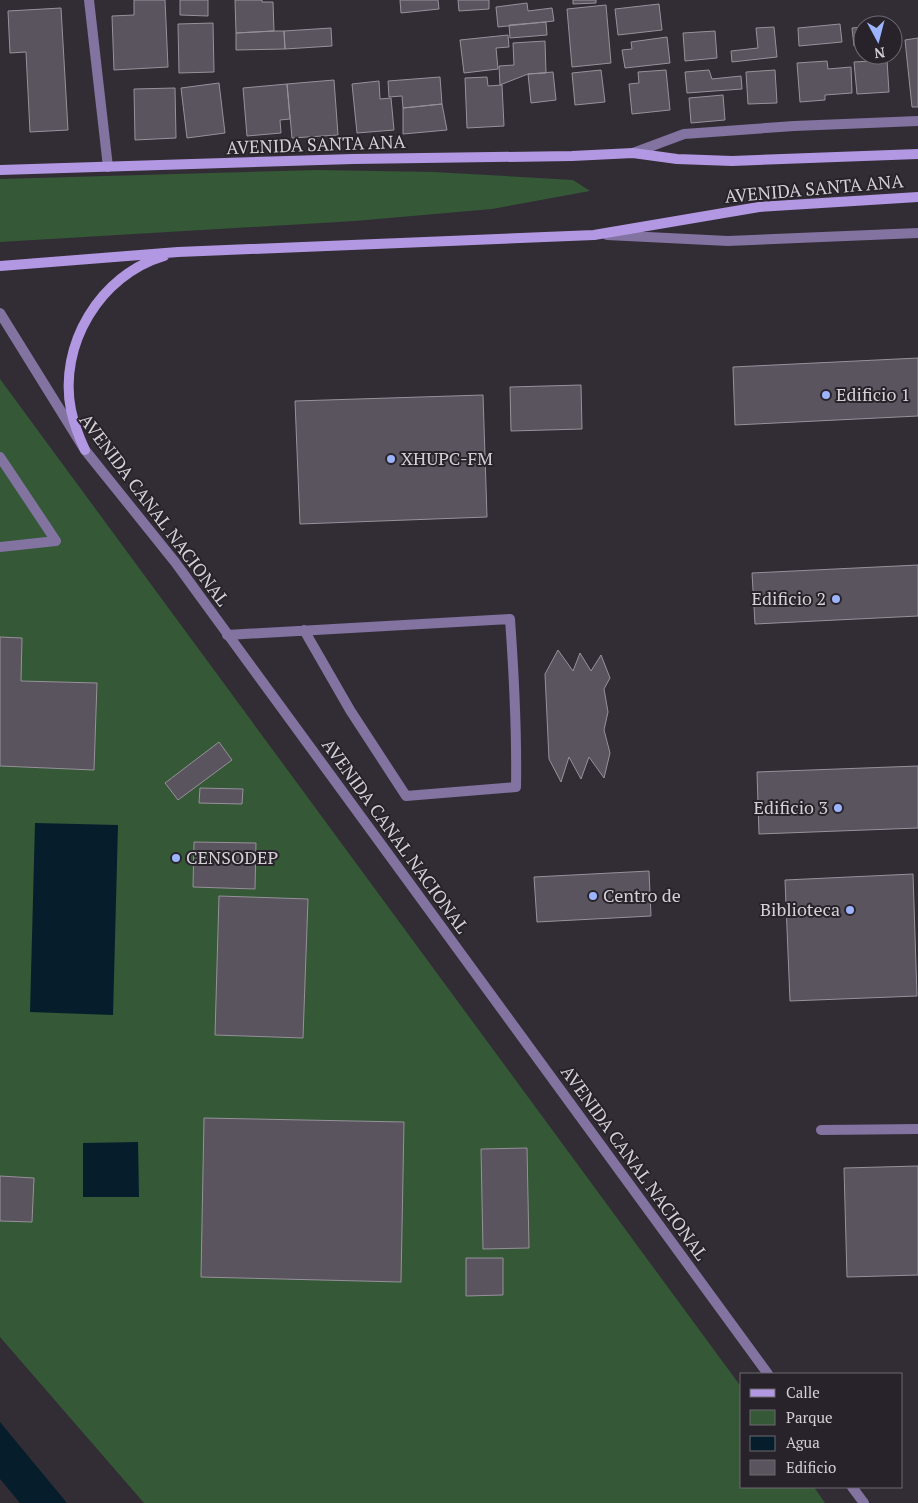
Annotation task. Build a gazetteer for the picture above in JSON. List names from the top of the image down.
{
  "streets": {
    "main road": ["AVENIDA SANTA ANA"],
    "street": ["AVENIDA CANAL NACIONAL"]
  },
  "places": [
    "Edificio 1",
    "XHUPC-FM",
    "Edificio 2",
    "Edificio 3",
    "CENSODEP",
    "Centro de",
    "Biblioteca"
  ],
  "legend": [
    "Calle",
    "Parque",
    "Agua",
    "Edificio"
  ],
  "north": "bottom"
}
